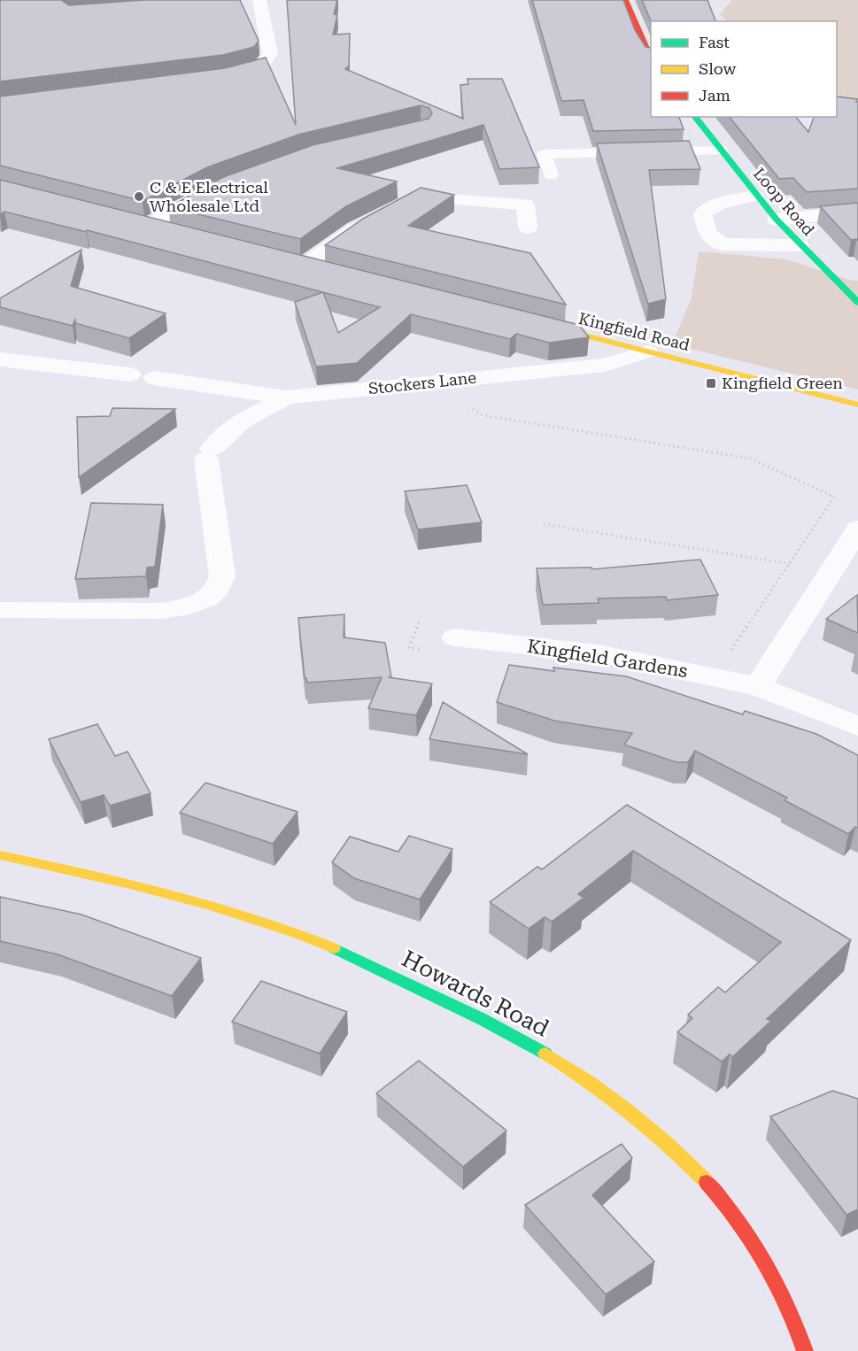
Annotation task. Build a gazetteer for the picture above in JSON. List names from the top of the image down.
{
  "streets": {
    "main road": ["Loop Road", "Kingfield Road", "Howards Road"],
    "street": ["Stockers Lane", "Kingfield Gardens"]
  },
  "crossings": [
    ["Kingfield Road", "Stockers Lane"]
  ],
  "places": {
    "other": ["C & E Electrical Wholesale Ltd"],
    "transit": ["Kingfield Green"]
  },
  "legend": ["Fast", "Slow", "Jam"]
}
